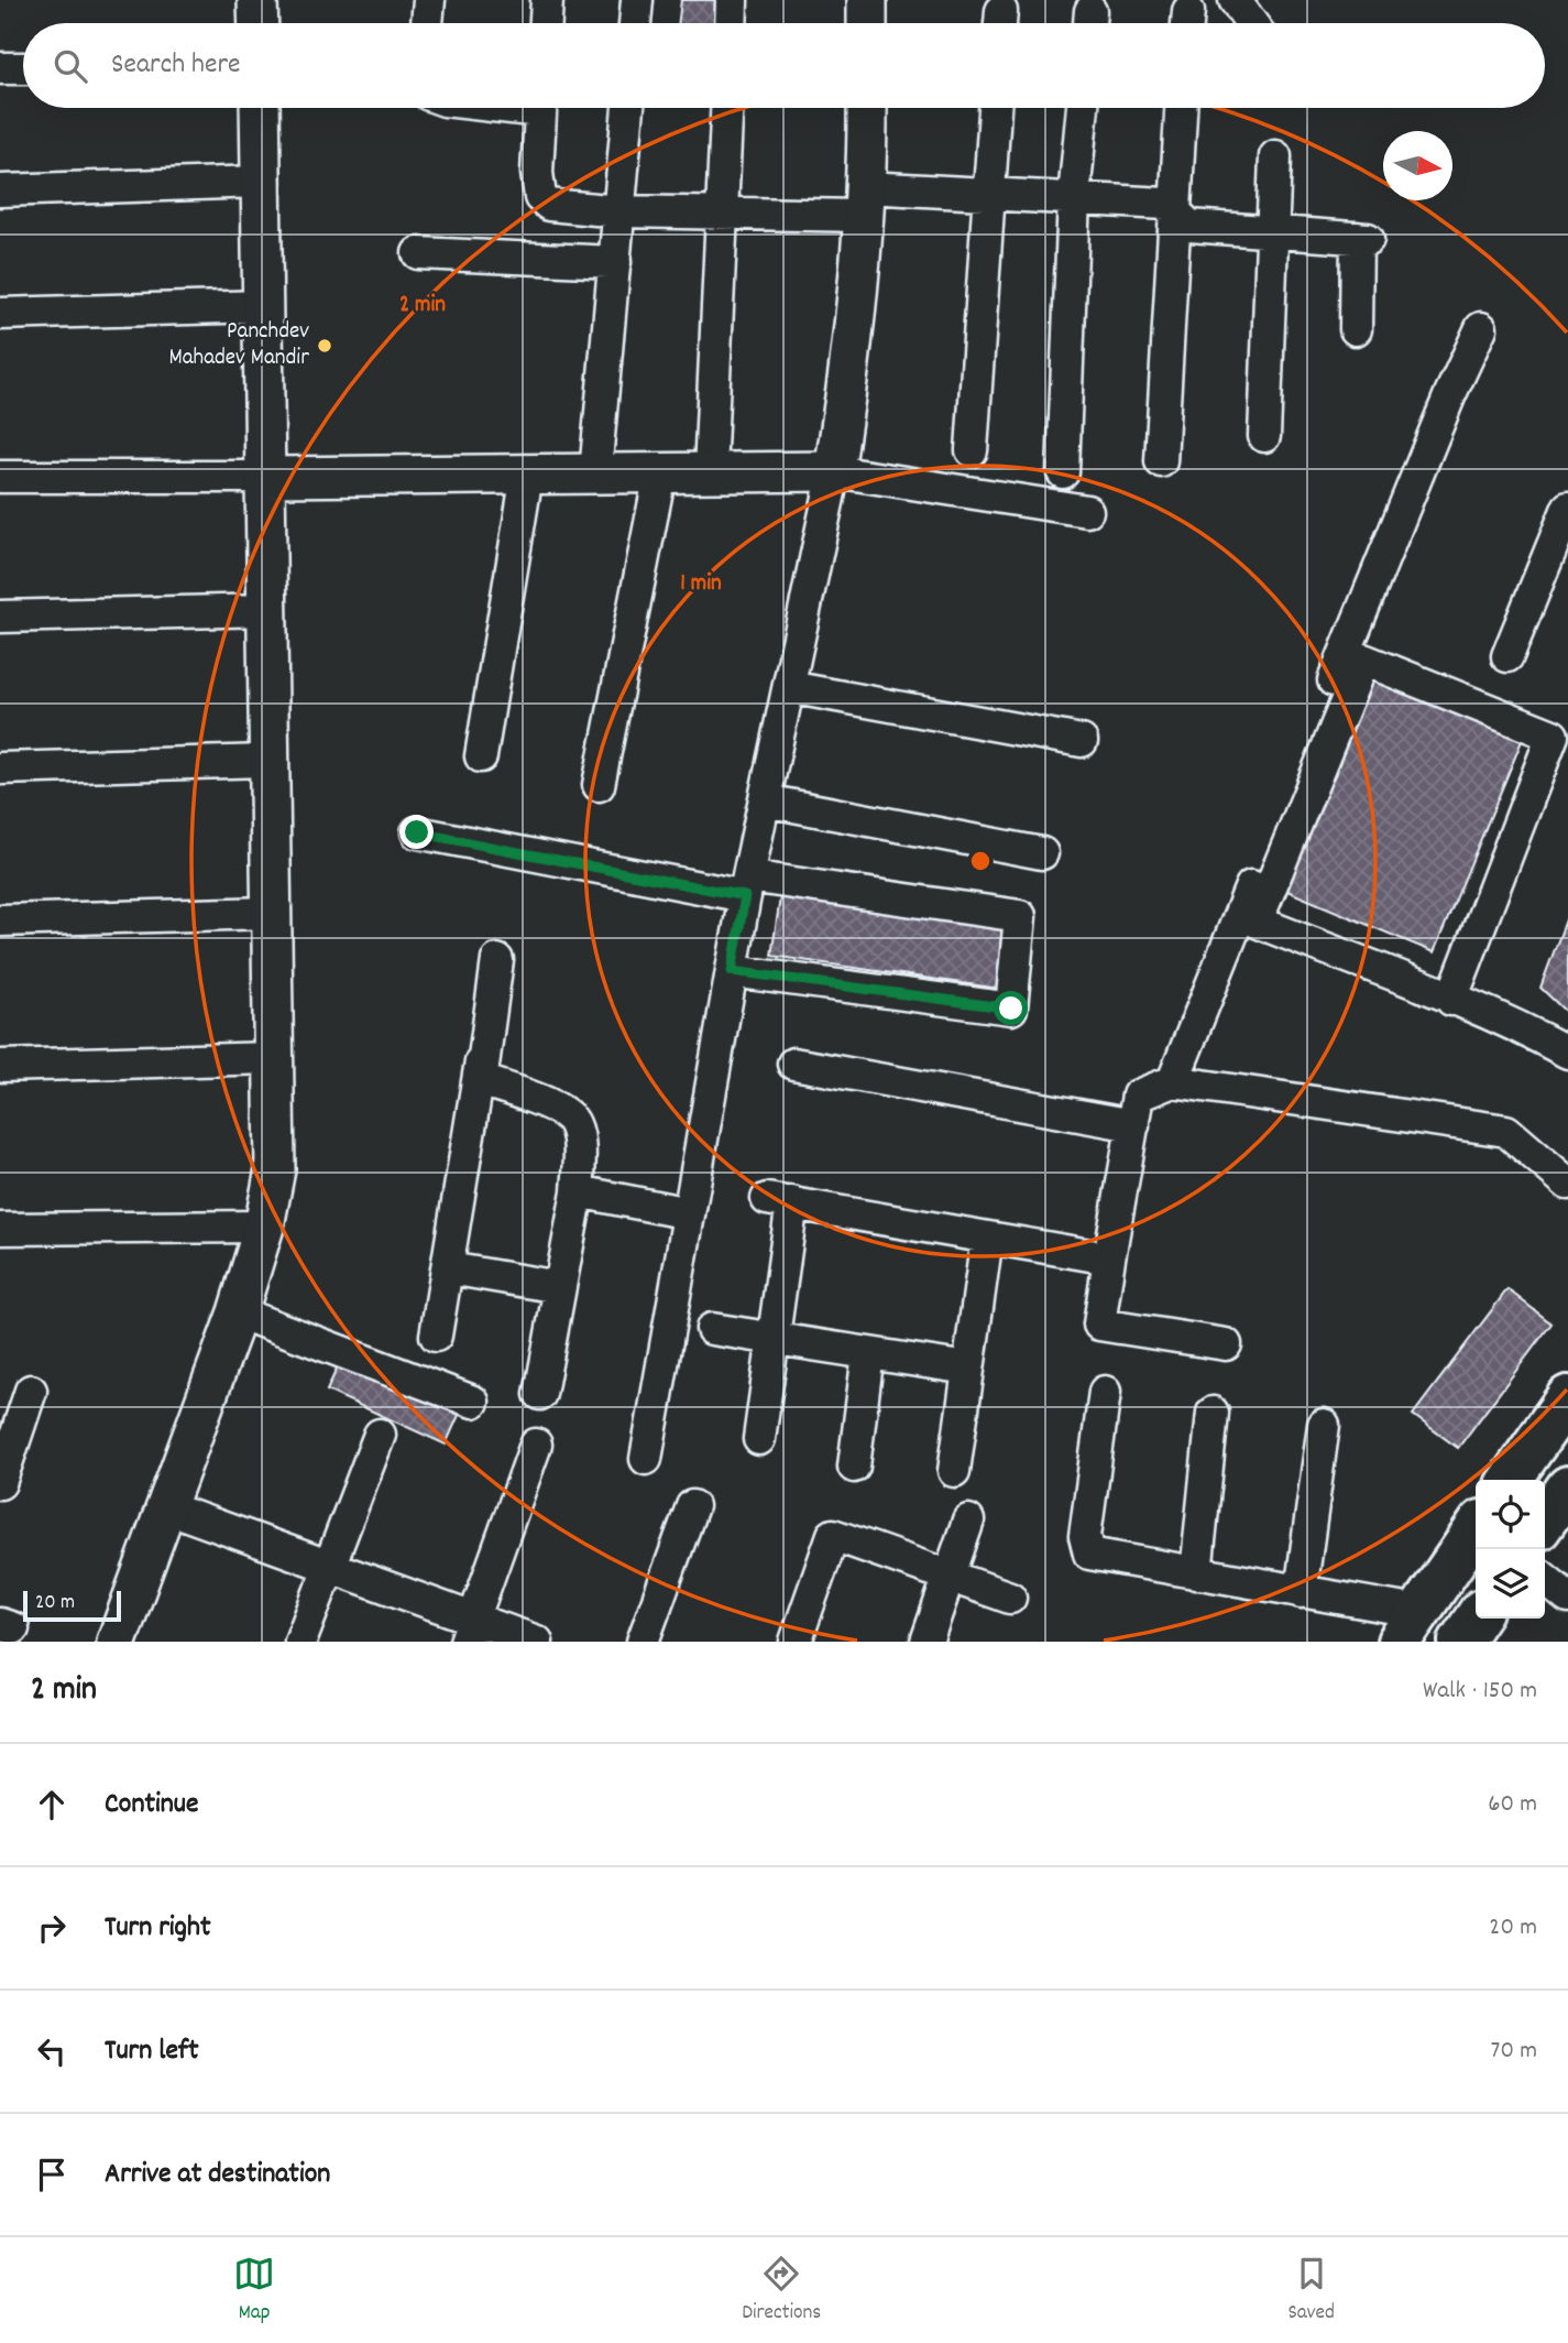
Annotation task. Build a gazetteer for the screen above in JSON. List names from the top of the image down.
{
  "places": ["Panchdev Mahadev Mandir"],
  "scale_bar": "20 m",
  "north": "right",
  "page": {
    "search": "Search here",
    "scale": "20 m",
    "heading": ["2 min", "Walk · 150 m"],
    "list": [
      ["Continue", "60 m"],
      ["Turn right", "20 m"],
      ["Turn left", "70 m"],
      "Arrive at destination"
    ],
    "nav": ["Map", "Directions", "Saved"]
  },
  "rings": ["2 min", "1 min"]
}
